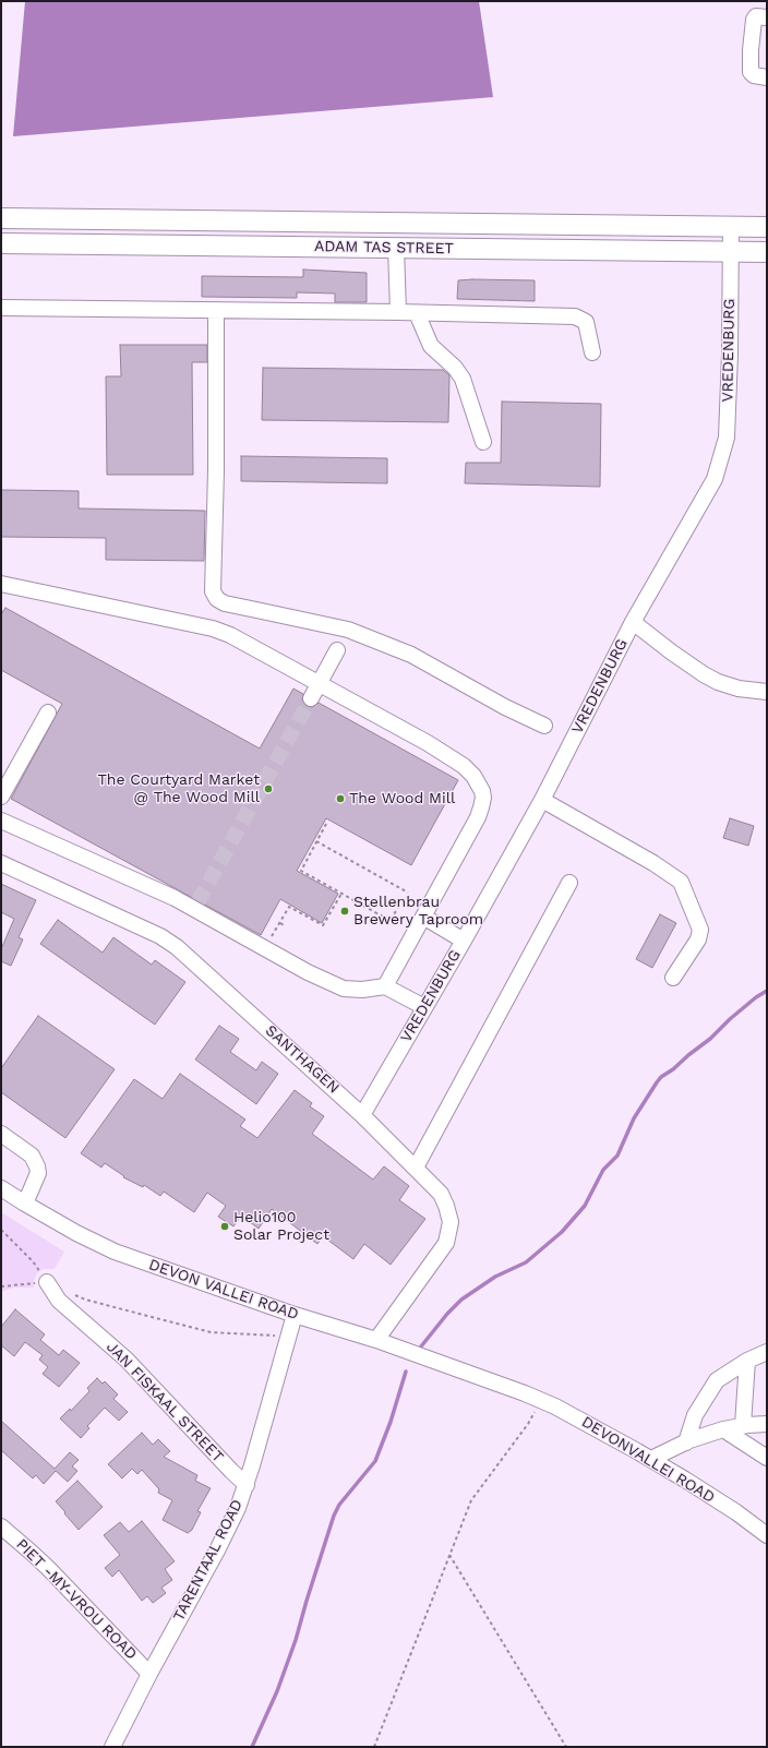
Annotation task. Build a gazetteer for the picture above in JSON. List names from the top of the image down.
{
  "streets": {
    "main road": ["ADAM TAS STREET"],
    "street": [
      "VREDENBURG",
      "SANTHAGEN",
      "DEVON VALLEI ROAD",
      "JAN FISKAAL STREET",
      "DEVONVALLEI ROAD",
      "TARENTAAL ROAD",
      "PIET -MY-VROU ROAD"
    ]
  },
  "crossings": [
    ["ADAM TAS STREET", "VREDENBURG"],
    ["VREDENBURG", "SANTHAGEN"],
    ["SANTHAGEN", "DEVON VALLEI ROAD"],
    ["DEVON VALLEI ROAD", "DEVONVALLEI ROAD"],
    ["DEVON VALLEI ROAD", "TARENTAAL ROAD"],
    ["JAN FISKAAL STREET", "TARENTAAL ROAD"],
    ["TARENTAAL ROAD", "PIET -MY-VROU ROAD"]
  ],
  "places": [
    "The Courtyard Market @ The Wood Mill",
    "The Wood Mill",
    "Stellenbrau Brewery Taproom",
    "Helio100 Solar Project"
  ]
}
